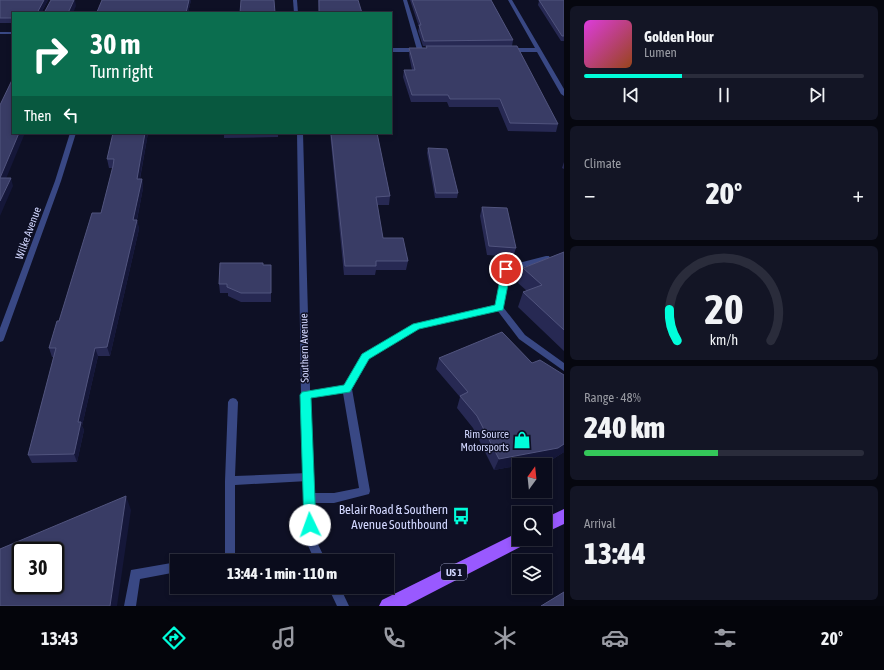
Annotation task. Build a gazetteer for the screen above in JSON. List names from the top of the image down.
{
  "streets": {
    "main road": ["US 1"],
    "street": ["Wilke Avenue", "Southern Avenue"]
  },
  "places": {
    "shop": ["Rim Source Motorsports"],
    "bus stop": ["Belair Road & Southern Avenue Southbound"]
  },
  "north": "top",
  "page": {
    "turn": ["30 m", "Turn right"],
    "song": ["Golden Hour", "Lumen"],
    "then": "Then",
    "tile": [
      "Climate",
      ["Range · 48%", "240 km"],
      ["Arrival", "13:44"]
    ],
    "heat": ["−", "20°", "+"],
    "limit": "30",
    "trip": "13:44 · 1 min · 110 m",
    "tabs": ["13:43", "20°"],
    "gauge": ["20", "km/h"]
  }
}
